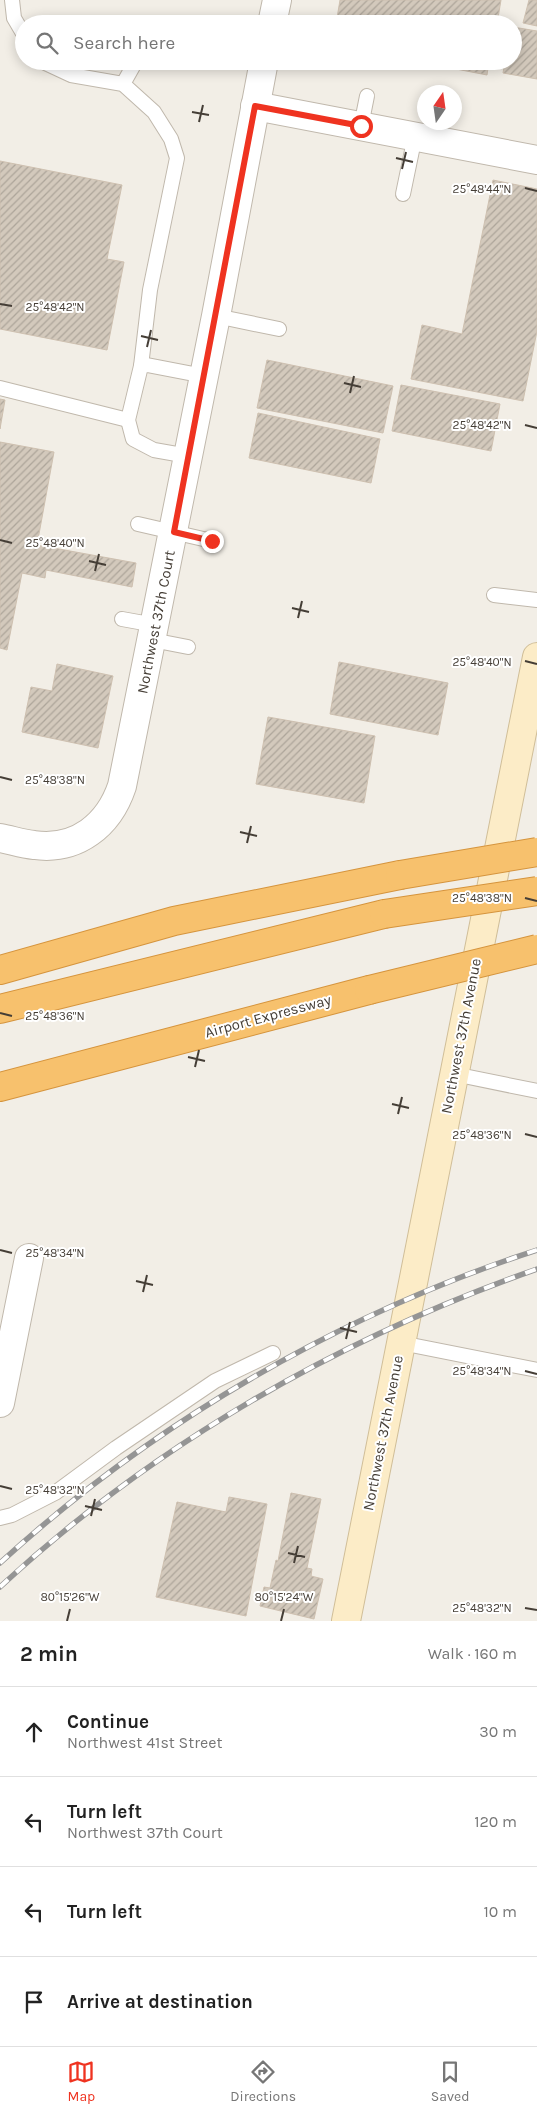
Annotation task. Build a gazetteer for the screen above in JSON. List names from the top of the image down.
{
  "streets": {
    "highway": ["Airport Expressway"],
    "street": ["Northwest 37th Court", "Northwest 37th Avenue"]
  },
  "north": "top",
  "page": {
    "search": "Search here",
    "heading": ["2 min", "Walk · 160 m"],
    "list": [
      ["Continue", "Northwest 41st Street", "30 m"],
      ["Turn left", "Northwest 37th Court", "120 m"],
      ["Turn left", "10 m"],
      "Arrive at destination"
    ],
    "nav": ["Map", "Directions", "Saved"]
  },
  "coordinates": [
    "25°48'44\"N",
    "25°48'42\"N",
    "25°48'40\"N",
    "25°48'38\"N",
    "25°48'36\"N",
    "25°48'34\"N",
    "25°48'32\"N",
    "80°15'26\"W",
    "80°15'24\"W"
  ]
}
